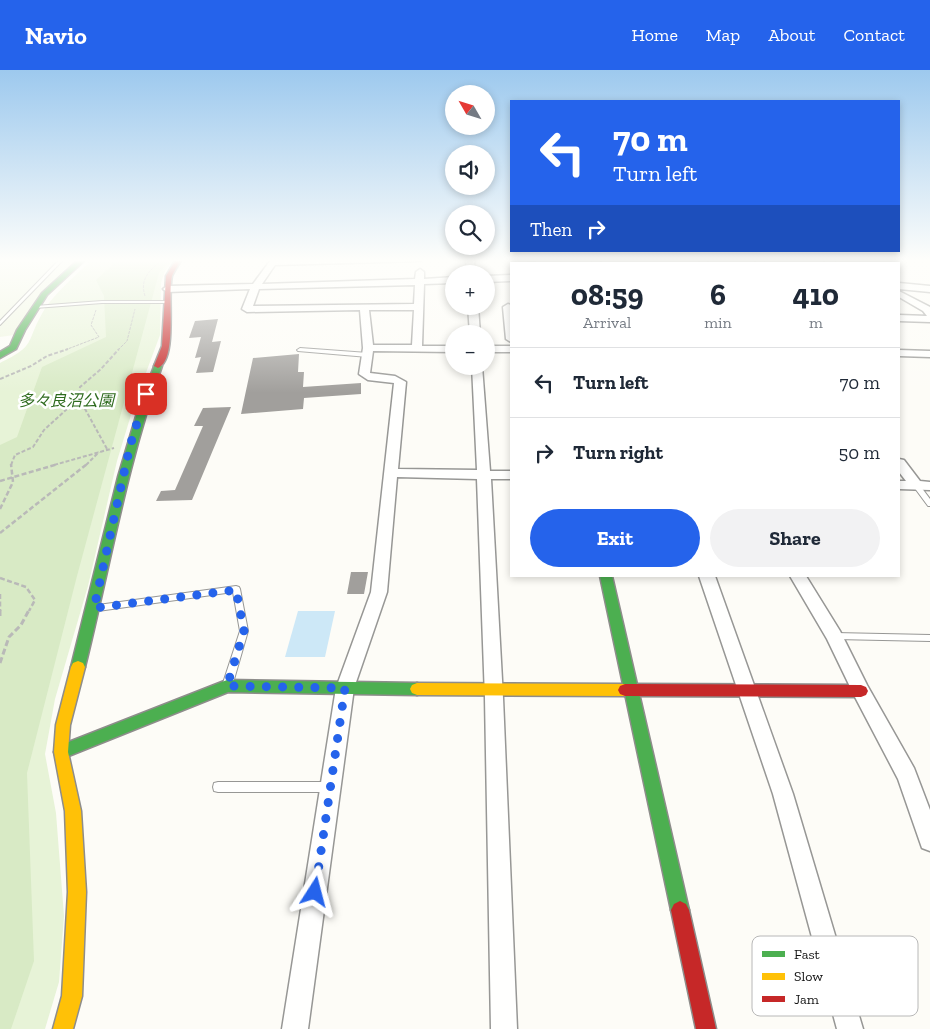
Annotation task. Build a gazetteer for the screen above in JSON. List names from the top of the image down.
{
  "parks": ["多々良沼公園"],
  "legend": ["Fast", "Slow", "Jam"],
  "north": "top left",
  "page": {
    "header": "Navio",
    "nav": [
      "Home",
      "Map",
      "About",
      "Contact"
    ],
    "map_buttons": ["+", "−"],
    "turn": ["70 m", "Turn left"],
    "then": "Then",
    "eta": [
      "08:59",
      "Arrival",
      "6",
      "min",
      "410",
      "m"
    ],
    "list": [
      {
        "name": "Turn left",
        "value": "70 m"
      },
      {
        "name": "Turn right",
        "value": "50 m"
      }
    ],
    "buttons": ["Exit", "Share"]
  }
}
